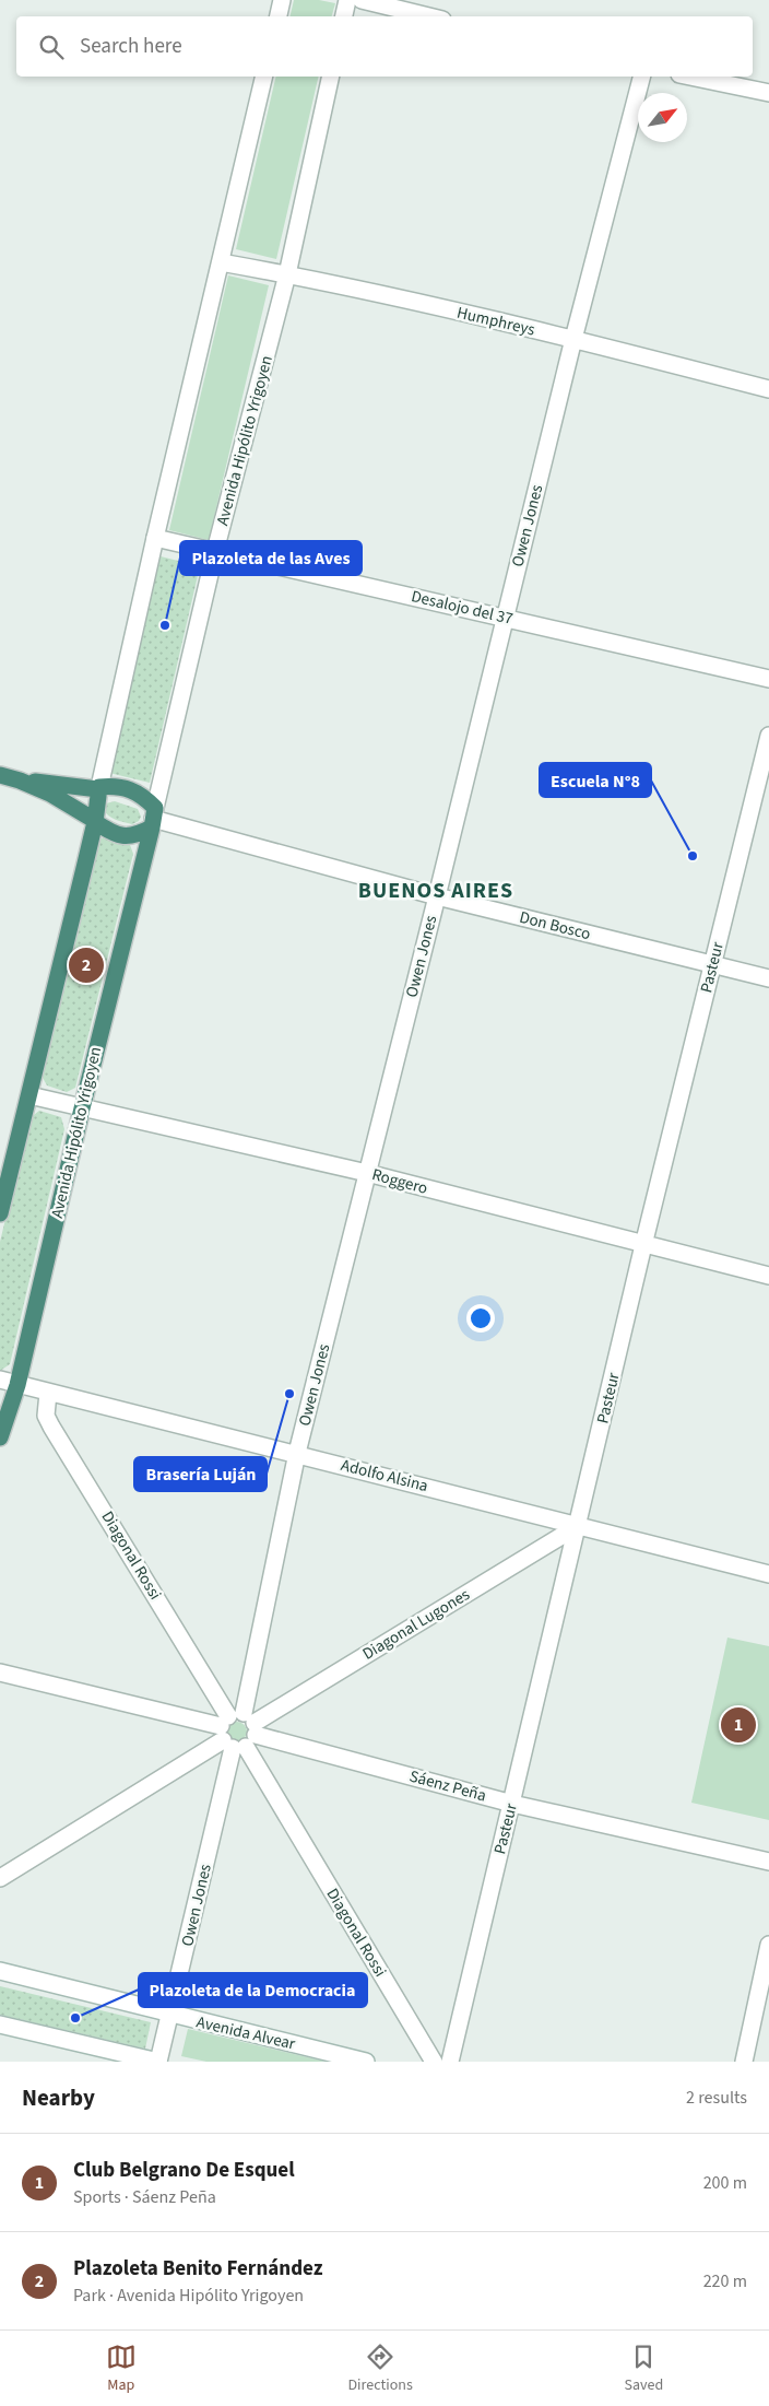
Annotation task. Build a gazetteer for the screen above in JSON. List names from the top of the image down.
{
  "streets": {
    "highway": ["Avenida Hipólito Yrigoyen"],
    "street": [
      "Humphreys",
      "Owen Jones",
      "Desalojo del 37",
      "Don Bosco",
      "Pasteur",
      "Roggero",
      "Adolfo Alsina",
      "Diagonal Rossi",
      "Diagonal Lugones",
      "Sáenz Peña",
      "Avenida Alvear"
    ]
  },
  "crossings": [
    ["Humphreys", "Avenida Hipólito Yrigoyen"],
    ["Humphreys", "Owen Jones"],
    ["Avenida Hipólito Yrigoyen", "Desalojo del 37"],
    ["Avenida Hipólito Yrigoyen", "Don Bosco"],
    ["Avenida Hipólito Yrigoyen", "Roggero"],
    ["Avenida Hipólito Yrigoyen", "Adolfo Alsina"],
    ["Owen Jones", "Desalojo del 37"],
    ["Owen Jones", "Don Bosco"],
    ["Owen Jones", "Roggero"],
    ["Owen Jones", "Adolfo Alsina"],
    ["Owen Jones", "Diagonal Rossi"],
    ["Owen Jones", "Diagonal Lugones"],
    ["Owen Jones", "Sáenz Peña"],
    ["Owen Jones", "Avenida Alvear"],
    ["Don Bosco", "Pasteur"],
    ["Pasteur", "Roggero"],
    ["Pasteur", "Adolfo Alsina"],
    ["Pasteur", "Diagonal Lugones"],
    ["Pasteur", "Sáenz Peña"],
    ["Adolfo Alsina", "Diagonal Rossi"],
    ["Adolfo Alsina", "Diagonal Lugones"],
    ["Diagonal Rossi", "Diagonal Lugones"],
    ["Diagonal Rossi", "Sáenz Peña"],
    ["Diagonal Lugones", "Sáenz Peña"]
  ],
  "districts": ["BUENOS AIRES"],
  "places": [
    "Plazoleta de las Aves",
    "Escuela N°8",
    "Brasería Luján",
    "Plazoleta de la Democracia"
  ],
  "north": "top right",
  "page": {
    "search": "Search here",
    "pins": ["2", "1"],
    "heading": ["Nearby", "2 results"],
    "list": [
      {
        "mark": "1",
        "name": "Club Belgrano De Esquel",
        "note": "Sports · Sáenz Peña",
        "value": "200 m"
      },
      {
        "mark": "2",
        "name": "Plazoleta Benito Fernández",
        "note": "Park · Avenida Hipólito Yrigoyen",
        "value": "220 m"
      }
    ],
    "nav": ["Map", "Directions", "Saved"]
  }
}
